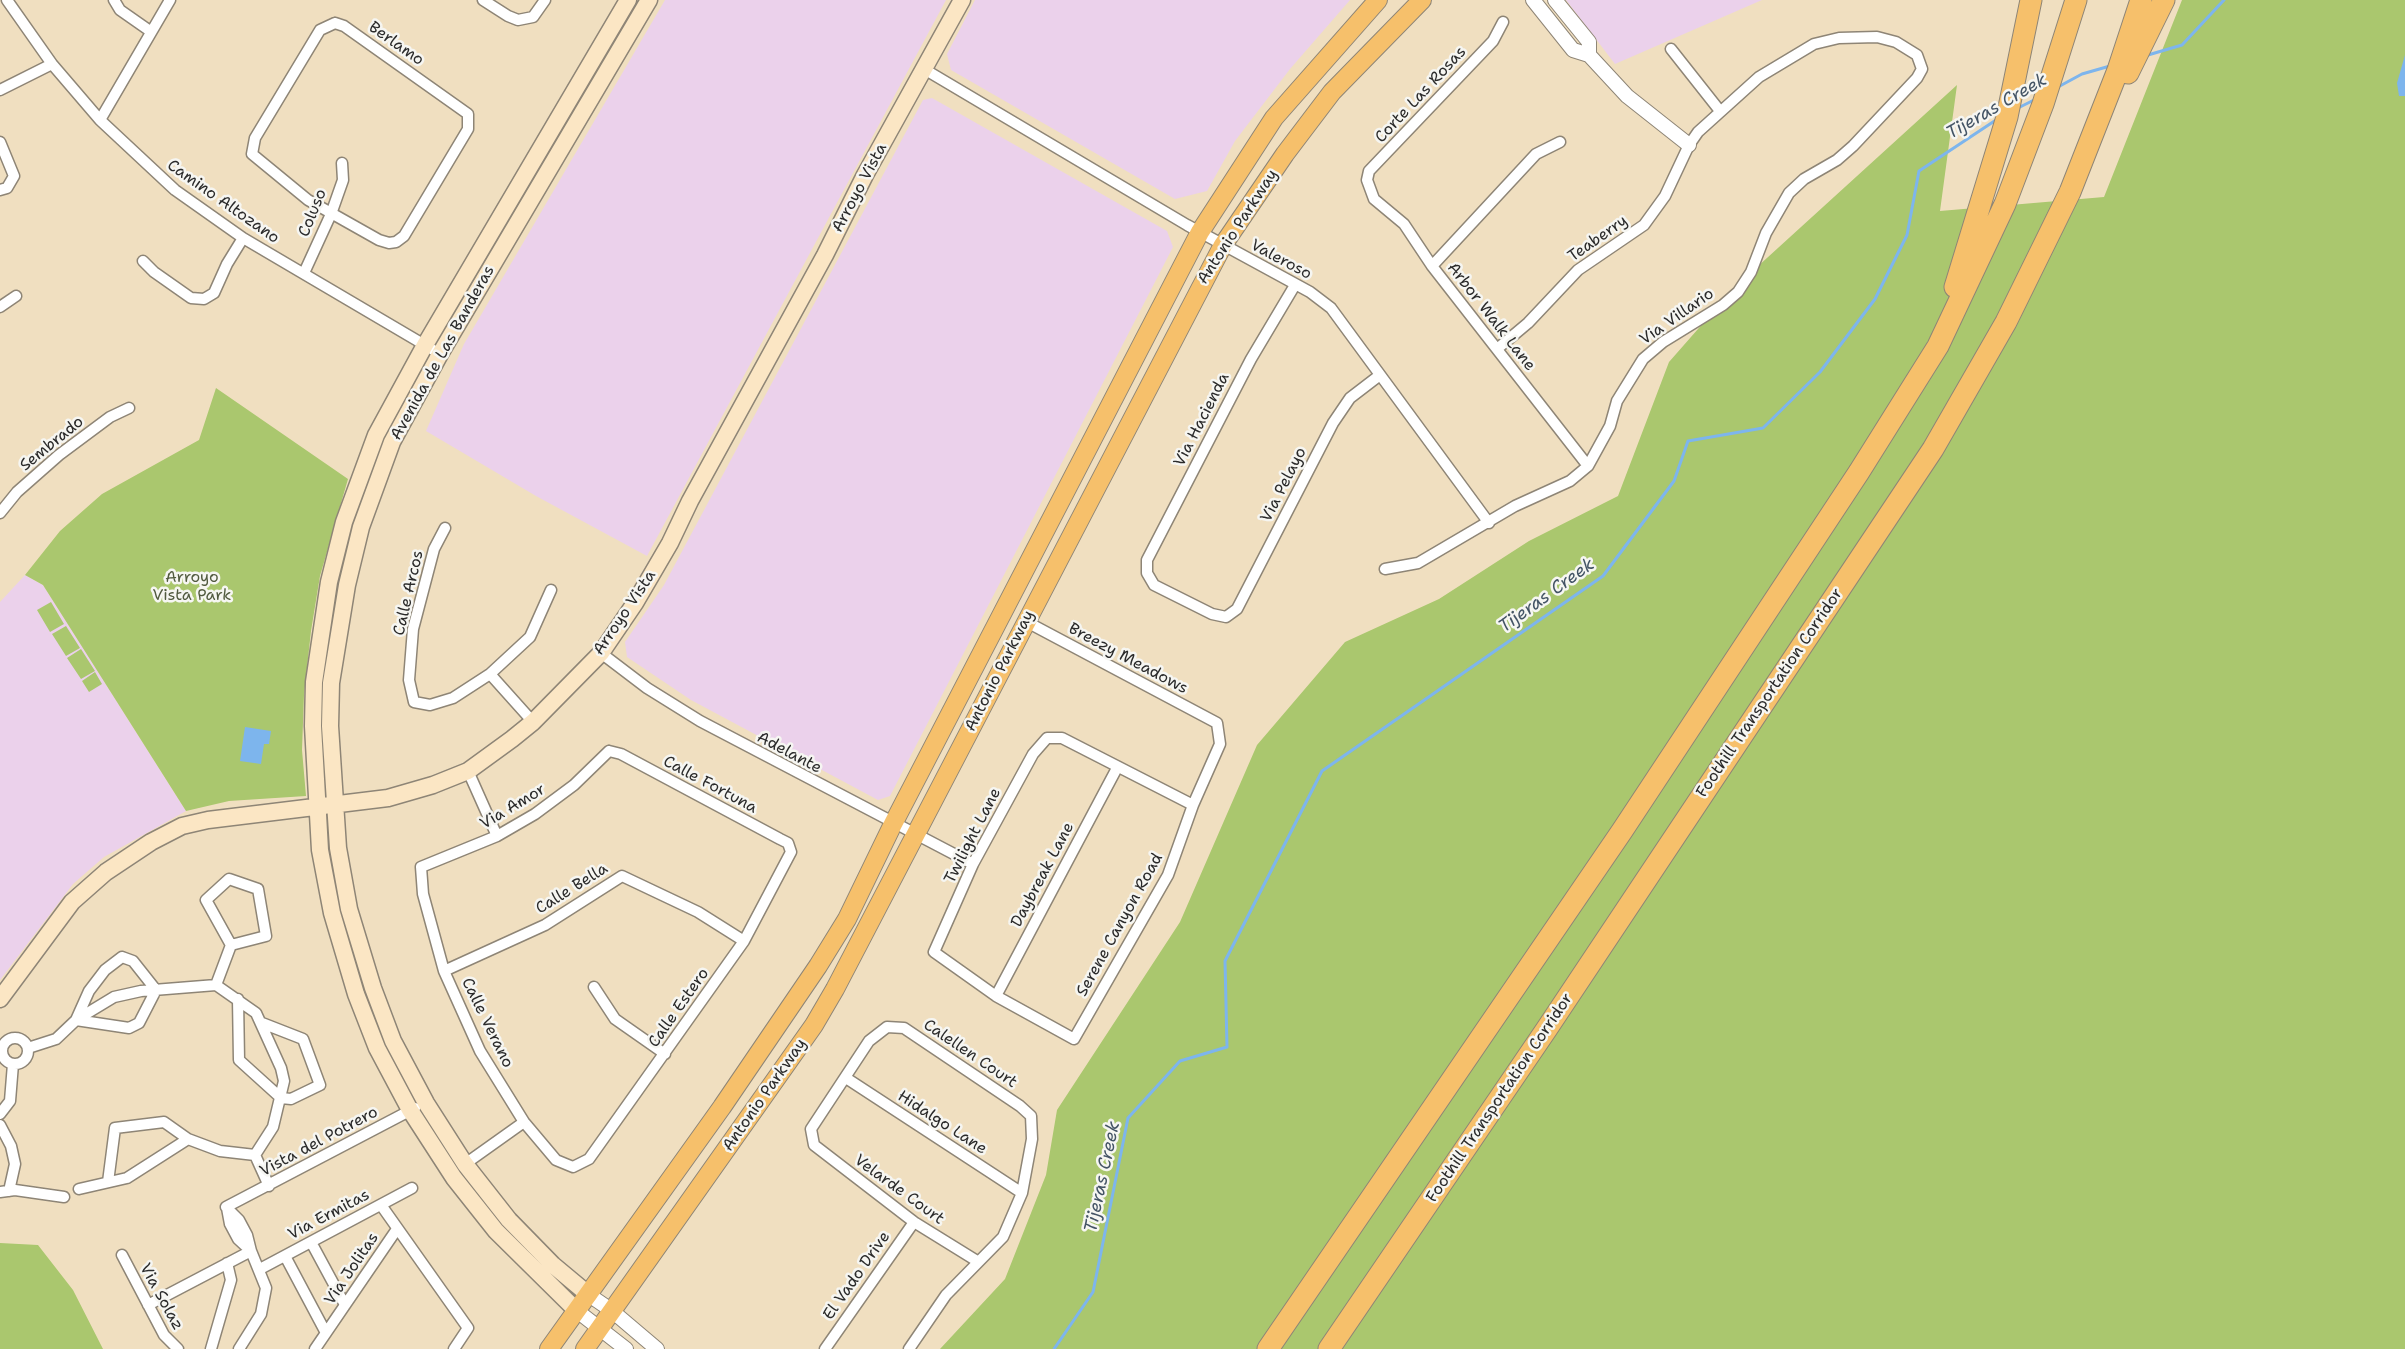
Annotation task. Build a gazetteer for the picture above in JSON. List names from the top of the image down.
{
  "streets": {
    "highway": ["Foothill Transportation Corridor"],
    "main road": ["Arroyo Vista", "Antonio Parkway", "Avenida de Las Banderas"],
    "street": [
      "Berlamo",
      "Corte Las Rosas",
      "Camino Altozano",
      "Coluso",
      "Teaberry",
      "Valeroso",
      "Arbor Walk Lane",
      "Via Villario",
      "Via Hacienda",
      "Sembrado",
      "Via Pelayo",
      "Calle Arcos",
      "Breezy Meadows",
      "Adelante",
      "Calle Fortuna",
      "Via Amor",
      "Twilight Lane",
      "Daybreak Lane",
      "Calle Bella",
      "Serene Canyon Road",
      "Calle Estero",
      "Calle Verano",
      "Calellen Court",
      "Hidalgo Lane",
      "Vista del Potrero",
      "Velarde Court",
      "Via Ermitas",
      "Via Jolitas",
      "El Vado Drive",
      "Via Solaz"
    ]
  },
  "crossings": [
    ["Berlamo", "Coluso"],
    ["Corte Las Rosas", "Arbor Walk Lane"],
    ["Arroyo Vista", "Valeroso"],
    ["Arroyo Vista", "Avenida de Las Banderas"],
    ["Arroyo Vista", "Adelante"],
    ["Camino Altozano", "Coluso"],
    ["Camino Altozano", "Avenida de Las Banderas"],
    ["Antonio Parkway", "Valeroso"],
    ["Antonio Parkway", "Avenida de Las Banderas"],
    ["Antonio Parkway", "Breezy Meadows"],
    ["Antonio Parkway", "Adelante"],
    ["Teaberry", "Arbor Walk Lane"],
    ["Teaberry", "Via Villario"],
    ["Valeroso", "Via Villario"],
    ["Valeroso", "Via Hacienda"],
    ["Valeroso", "Via Pelayo"],
    ["Arbor Walk Lane", "Via Villario"],
    ["Avenida de Las Banderas", "Vista del Potrero"],
    ["Via Hacienda", "Via Pelayo"],
    ["Breezy Meadows", "Serene Canyon Road"],
    ["Adelante", "Twilight Lane"],
    ["Calle Fortuna", "Via Amor"],
    ["Calle Fortuna", "Calle Estero"],
    ["Via Amor", "Calle Verano"],
    ["Twilight Lane", "Daybreak Lane"],
    ["Twilight Lane", "Serene Canyon Road"],
    ["Daybreak Lane", "Serene Canyon Road"],
    ["Calle Bella", "Calle Estero"],
    ["Calle Bella", "Calle Verano"],
    ["Calle Estero", "Calle Verano"],
    ["Calellen Court", "Hidalgo Lane"],
    ["Calellen Court", "Velarde Court"],
    ["Hidalgo Lane", "Velarde Court"],
    ["Velarde Court", "El Vado Drive"],
    ["Via Ermitas", "Via Jolitas"]
  ],
  "water": ["Tijeras Creek"],
  "parks": ["Arroyo Vista Park"]
}
